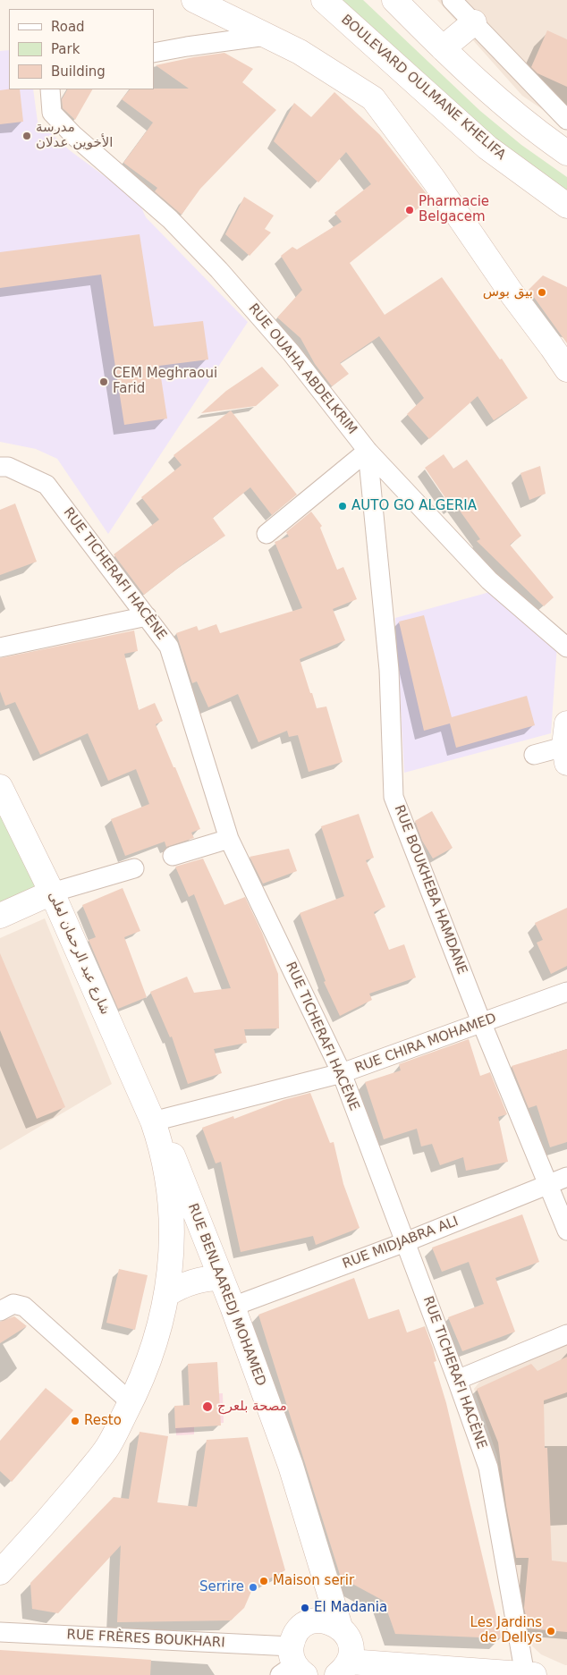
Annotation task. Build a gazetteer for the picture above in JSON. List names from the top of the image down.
{
  "streets": {
    "main road": ["BOULEVARD OULMANE KHELIFA", "شارع عبد الرحمان لعلى", "RUE BENLAAREDJ MOHAMED"],
    "street": [
      "RUE OUAHA ABDELKRIM",
      "RUE TICHERAFI HACÈNE",
      "RUE BOUKHEBA HAMDANE",
      "RUE CHIRA MOHAMED",
      "RUE MIDJABRA ALI",
      "RUE FRÈRES BOUKHARI"
    ]
  },
  "crossings": [
    ["RUE OUAHA ABDELKRIM", "RUE BOUKHEBA HAMDANE"],
    ["RUE TICHERAFI HACÈNE", "RUE CHIRA MOHAMED"],
    ["RUE TICHERAFI HACÈNE", "RUE MIDJABRA ALI"],
    ["RUE BOUKHEBA HAMDANE", "RUE CHIRA MOHAMED"],
    ["RUE BOUKHEBA HAMDANE", "RUE MIDJABRA ALI"],
    ["شارع عبد الرحمان لعلى", "RUE CHIRA MOHAMED"],
    ["شارع عبد الرحمان لعلى", "RUE BENLAAREDJ MOHAMED"],
    ["RUE CHIRA MOHAMED", "RUE BENLAAREDJ MOHAMED"],
    ["RUE MIDJABRA ALI", "RUE BENLAAREDJ MOHAMED"]
  ],
  "places": [
    "مدرسة الأخوين عدلان",
    "Pharmacie Belgacem",
    "بيق بوس",
    "CEM Meghraoui Farid",
    "AUTO GO ALGERIA",
    "مصحة بلعرج",
    "Resto",
    "Maison serir",
    "Serrire",
    "El Madania",
    "Les Jardins de Dellys"
  ],
  "legend": ["Road", "Park", "Building"]
}
